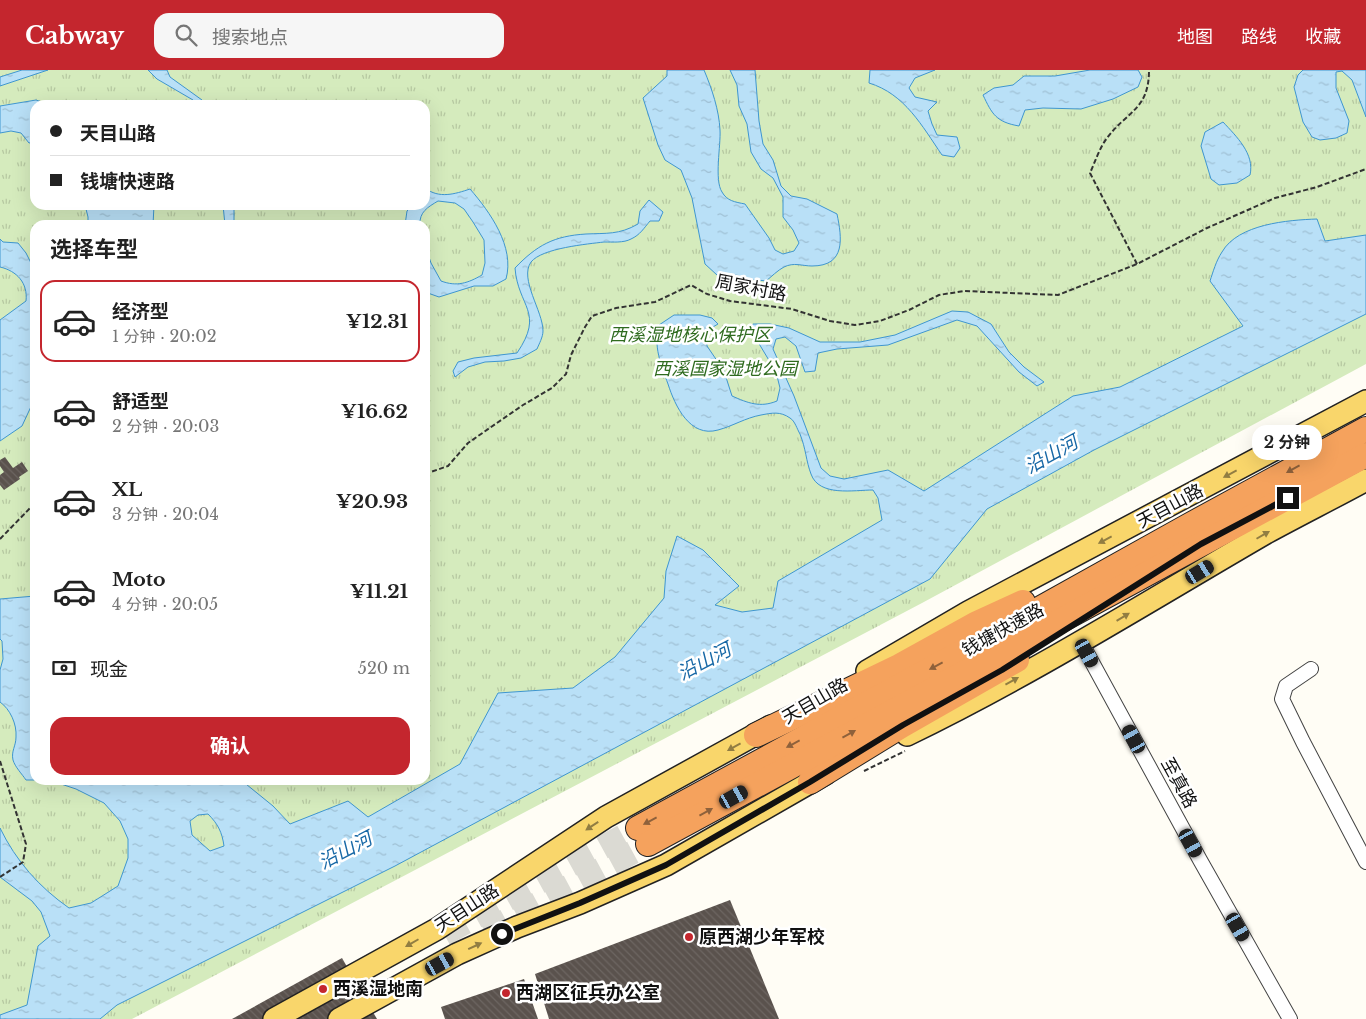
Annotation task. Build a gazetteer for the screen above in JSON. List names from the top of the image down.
{
  "streets": {
    "highway": ["钱塘快速路"],
    "main road": ["天目山路"],
    "street": ["至真路"],
    "path": ["周家村路"]
  },
  "crossings": [
    ["天目山路", "至真路"]
  ],
  "water": ["沿山河"],
  "parks": ["西溪湿地核心保护区", "西溪国家湿地公园"],
  "places": ["原西湖少年军校", "西溪湿地南", "西湖区征兵办公室"],
  "page": {
    "header": "Cabway",
    "search": "搜索地点",
    "nav": ["地图", "路线", "收藏"],
    "banner": ["天目山路", "钱塘快速路"],
    "heading": "选择车型",
    "list": [
      {
        "name": "经济型",
        "note": "1 分钟 · 20:02",
        "value": "¥12.31"
      },
      {
        "name": "舒适型",
        "note": "2 分钟 · 20:03",
        "value": "¥16.62"
      },
      {
        "name": "XL",
        "note": "3 分钟 · 20:04",
        "value": "¥20.93"
      },
      {
        "name": "Moto",
        "note": "4 分钟 · 20:05",
        "value": "¥11.21"
      }
    ],
    "bubble": "2 分钟",
    "pay": ["现金", "520 m"],
    "buttons": "确认"
  }
}
